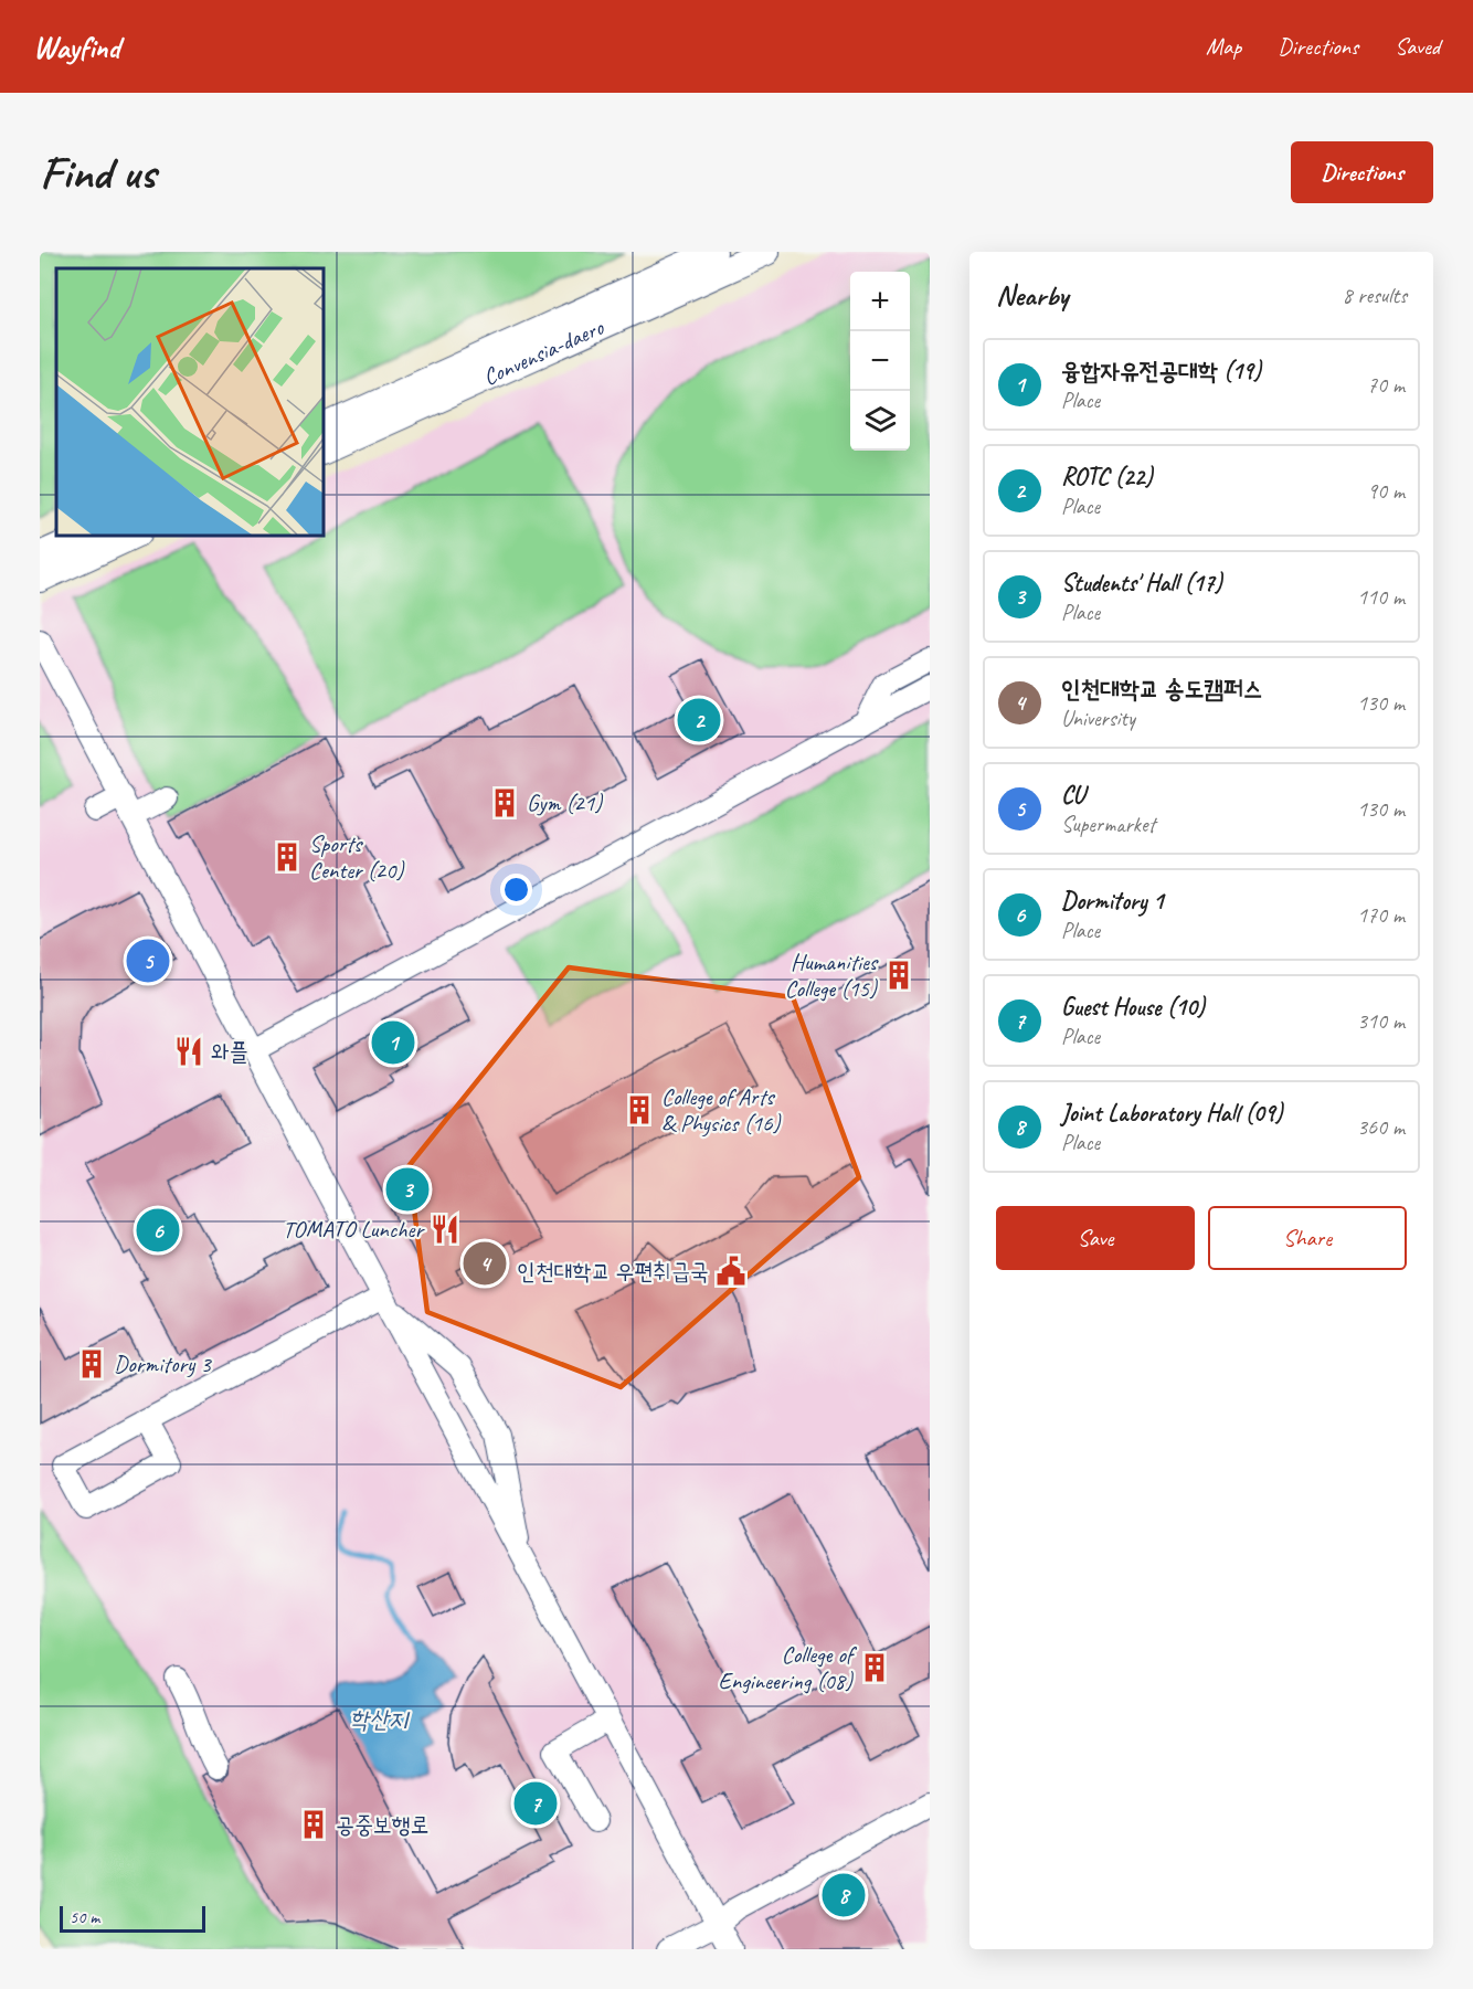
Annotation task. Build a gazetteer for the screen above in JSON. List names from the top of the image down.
{
  "streets": {
    "main road": ["Convensia-daero"]
  },
  "water": ["학산지"],
  "places": {
    "building": [
      "Gym (21)",
      "Sports Center (20)",
      "Humanities College (15)",
      "College of Arts & Physics (16)",
      "Dormitory 3",
      "College of Engineering (08)",
      "공중보행로"
    ],
    "restaurant": ["와플", "TOMATO Luncher"],
    "public building": ["인천대학교 우편취급국"]
  },
  "scale_bar": "50 m",
  "page": {
    "header": "Wayfind",
    "nav": ["Map", "Directions", "Saved"],
    "buttons": [
      "Directions",
      ["Save", "Share"]
    ],
    "title": "Find us",
    "heading": ["Nearby", "8 results"],
    "map_buttons": ["+", "−"],
    "list": [
      {
        "mark": "1",
        "name": "융합자유전공대학 (19)",
        "note": "Place",
        "value": "70 m"
      },
      {
        "mark": "2",
        "name": "ROTC (22)",
        "note": "Place",
        "value": "90 m"
      },
      {
        "mark": "3",
        "name": "Students' Hall (17)",
        "note": "Place",
        "value": "110 m"
      },
      {
        "mark": "4",
        "name": "인천대학교 송도캠퍼스",
        "note": "University",
        "value": "130 m"
      },
      {
        "mark": "5",
        "name": "CU",
        "note": "Supermarket",
        "value": "130 m"
      },
      {
        "mark": "6",
        "name": "Dormitory 1",
        "note": "Place",
        "value": "170 m"
      },
      {
        "mark": "7",
        "name": "Guest House (10)",
        "note": "Place",
        "value": "310 m"
      },
      {
        "mark": "8",
        "name": "Joint Laboratory Hall (09)",
        "note": "Place",
        "value": "360 m"
      }
    ],
    "pins": [
      "2",
      "5",
      "1",
      "3",
      "6",
      "4",
      "7",
      "8"
    ],
    "scale": "50 m"
  }
}
